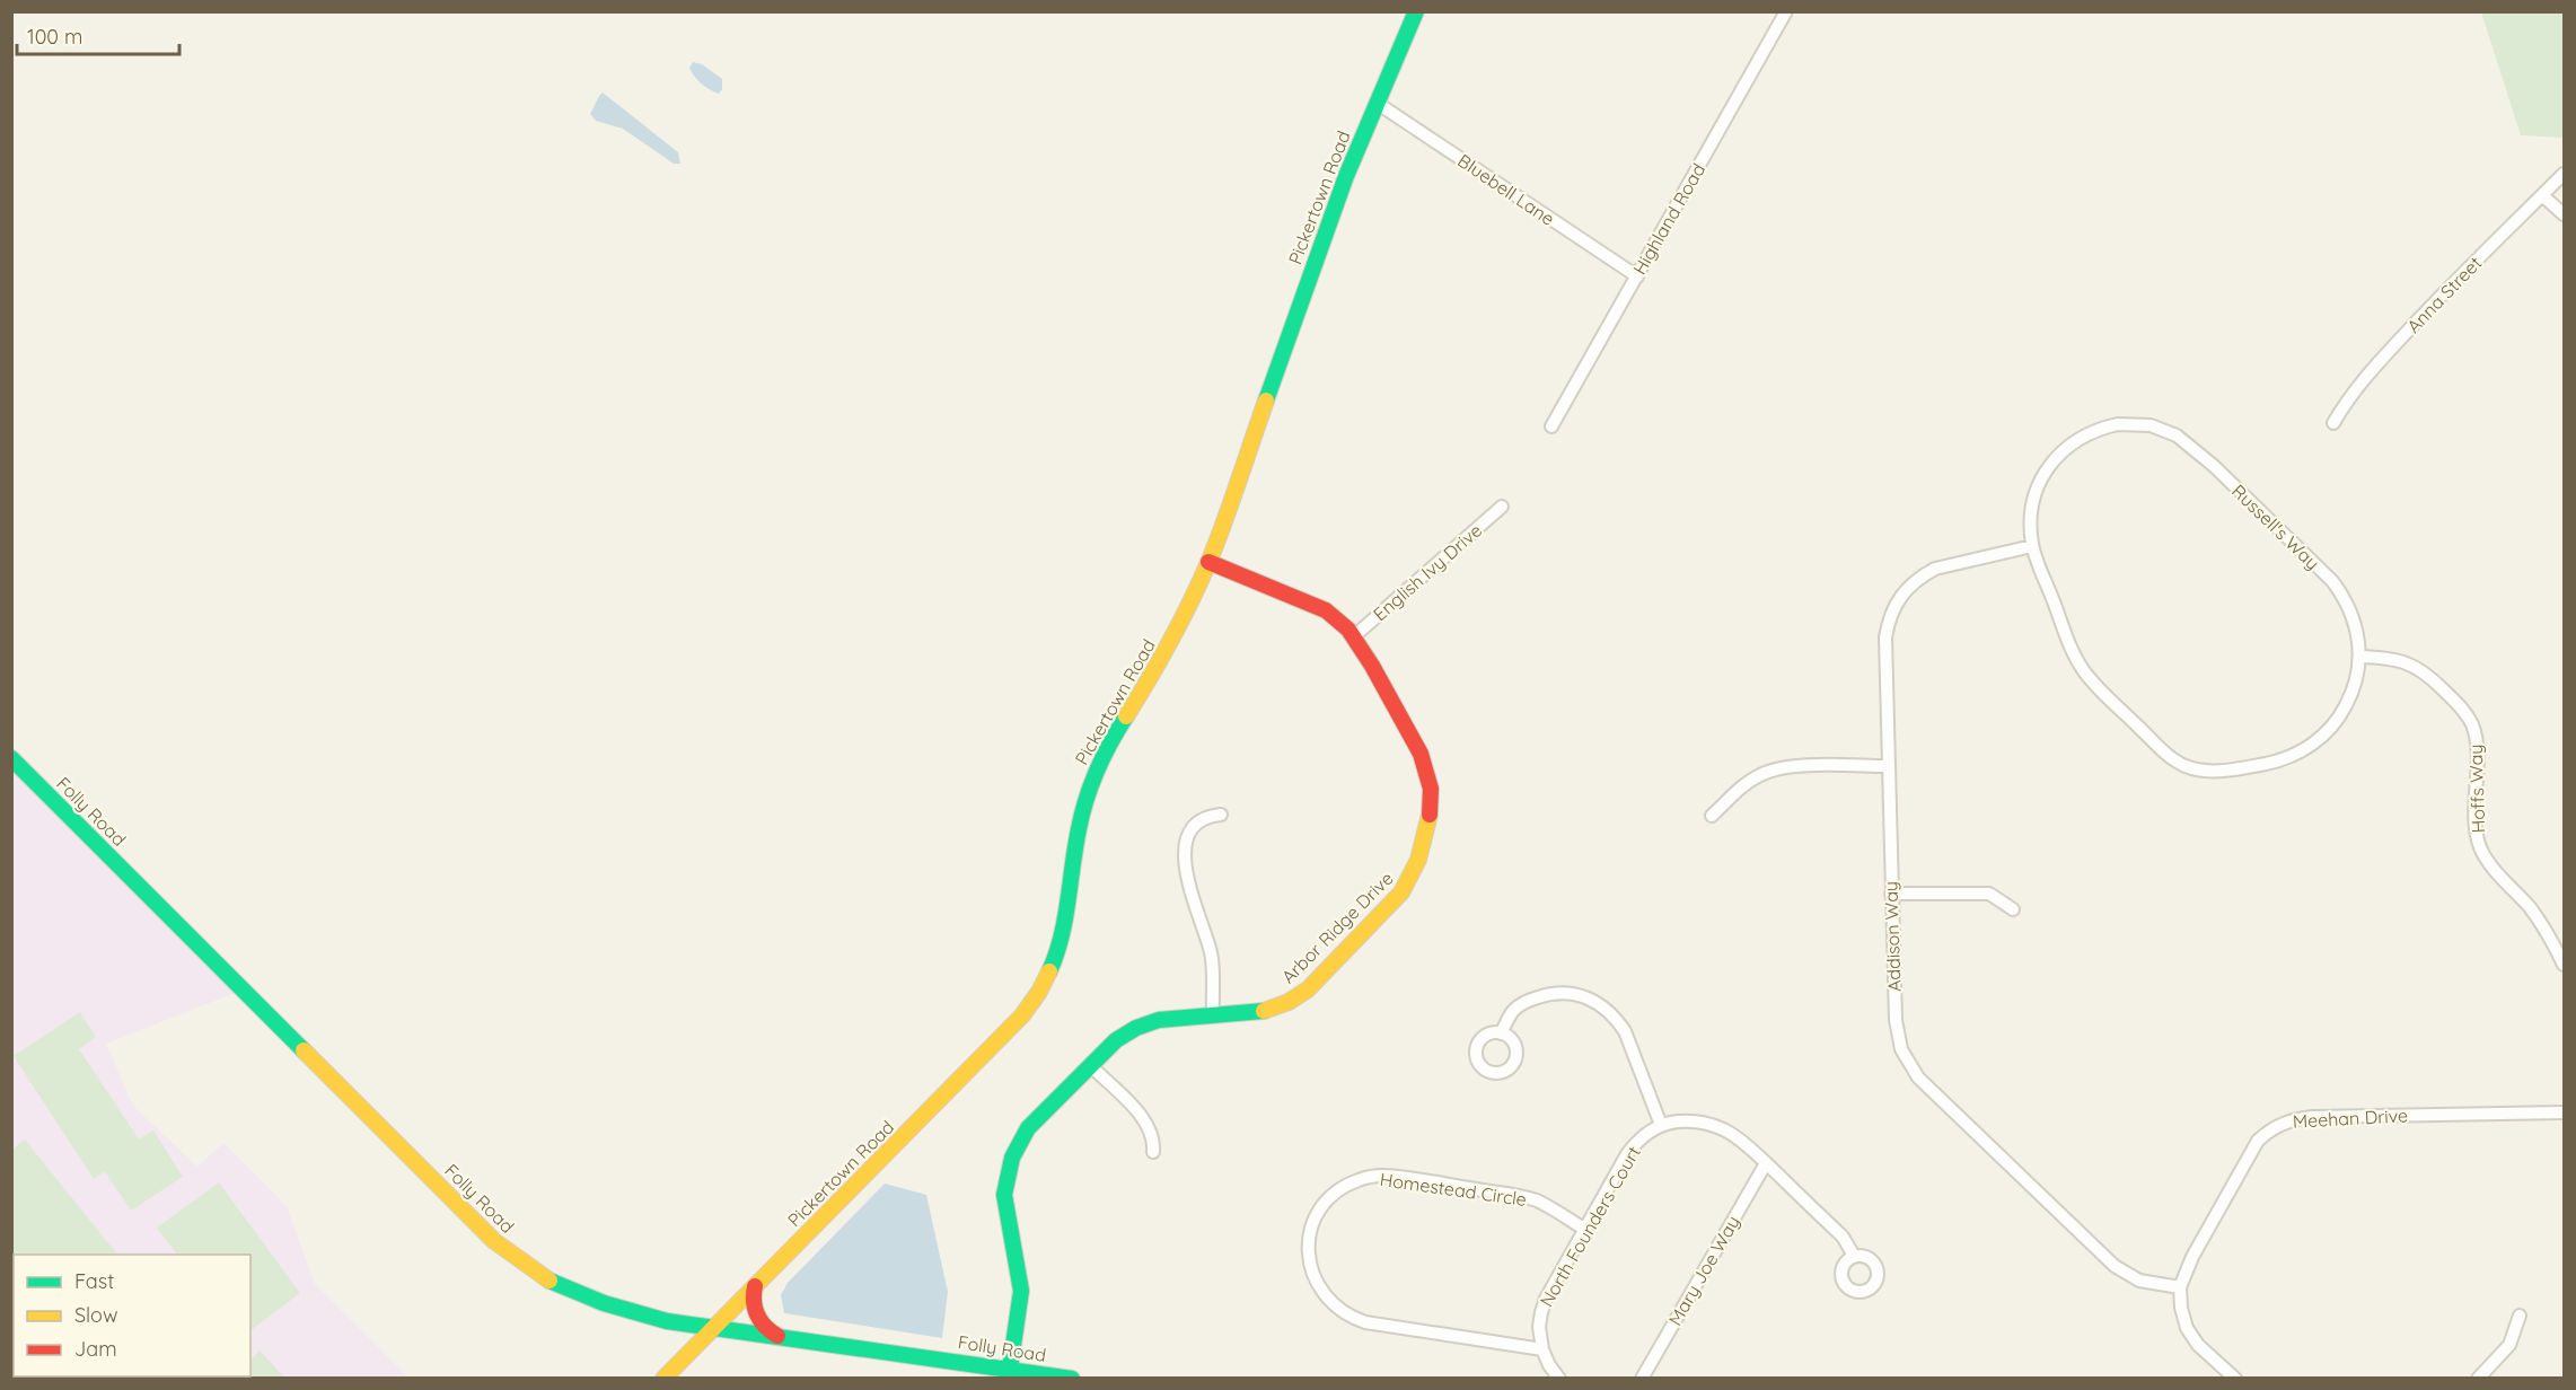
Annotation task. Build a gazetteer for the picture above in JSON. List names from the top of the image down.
{
  "streets": {
    "street": [
      "Bluebell Lane",
      "Pickertown Road",
      "Highland Road",
      "Anna Street",
      "Russell's Way",
      "English Ivy Drive",
      "Hoffs Way",
      "Folly Road",
      "Arbor Ridge Drive",
      "Addison Way",
      "Meehan Drive",
      "Homestead Circle",
      "North Founders Court",
      "Mary Joe Way"
    ]
  },
  "crossings": [
    ["Bluebell Lane", "Pickertown Road"],
    ["Bluebell Lane", "Highland Road"],
    ["Pickertown Road", "Folly Road"],
    ["Pickertown Road", "Arbor Ridge Drive"],
    ["Russell's Way", "Hoffs Way"],
    ["Russell's Way", "Addison Way"],
    ["English Ivy Drive", "Arbor Ridge Drive"],
    ["Folly Road", "Arbor Ridge Drive"],
    ["Addison Way", "Meehan Drive"],
    ["Homestead Circle", "North Founders Court"]
  ],
  "legend": ["Fast", "Slow", "Jam"],
  "scale_bar": "100 m"
}
